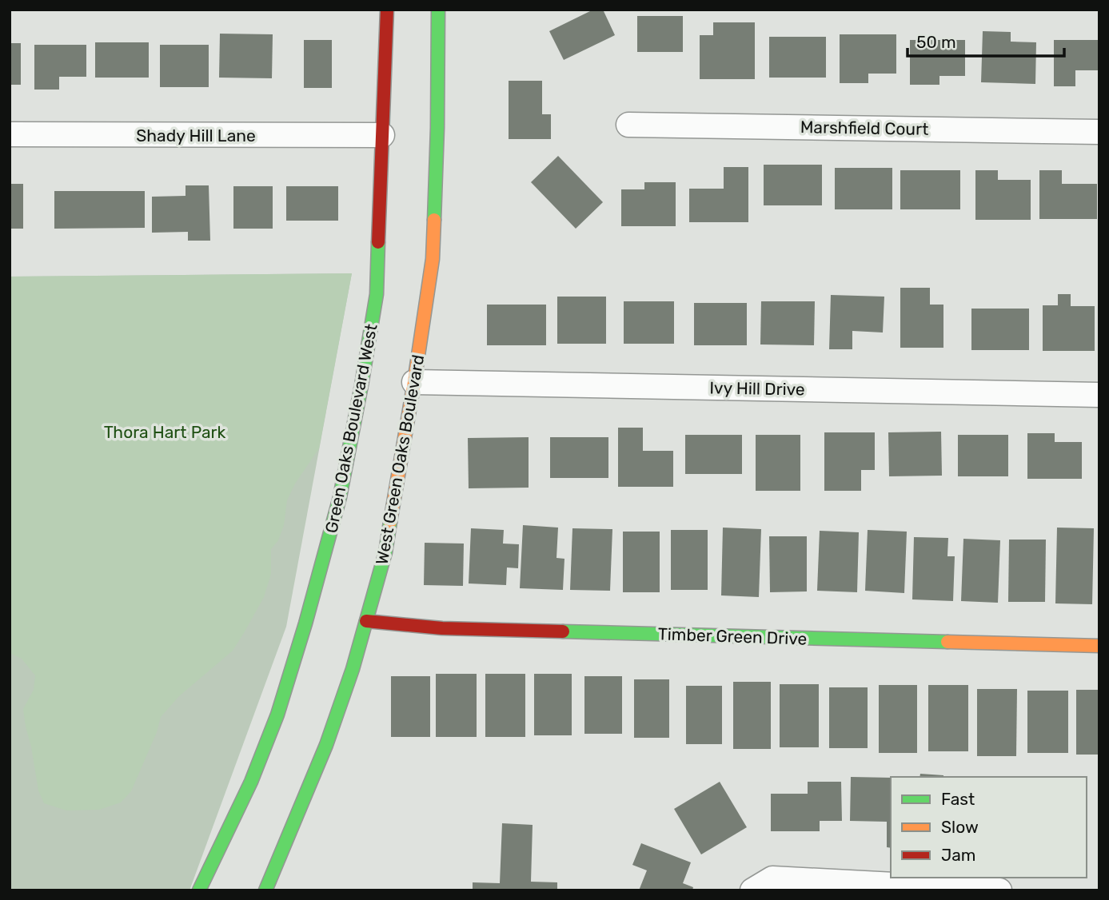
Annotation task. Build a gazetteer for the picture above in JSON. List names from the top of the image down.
{
  "streets": {
    "main road": ["Green Oaks Boulevard West", "West Green Oaks Boulevard", "Timber Green Drive"],
    "street": ["Marshfield Court", "Shady Hill Lane", "Ivy Hill Drive"]
  },
  "crossings": [
    ["Shady Hill Lane", "Green Oaks Boulevard West"],
    ["Ivy Hill Drive", "West Green Oaks Boulevard"],
    ["West Green Oaks Boulevard", "Timber Green Drive"]
  ],
  "parks": ["Thora Hart Park"],
  "legend": ["Fast", "Slow", "Jam"],
  "scale_bar": "50 m"
}
